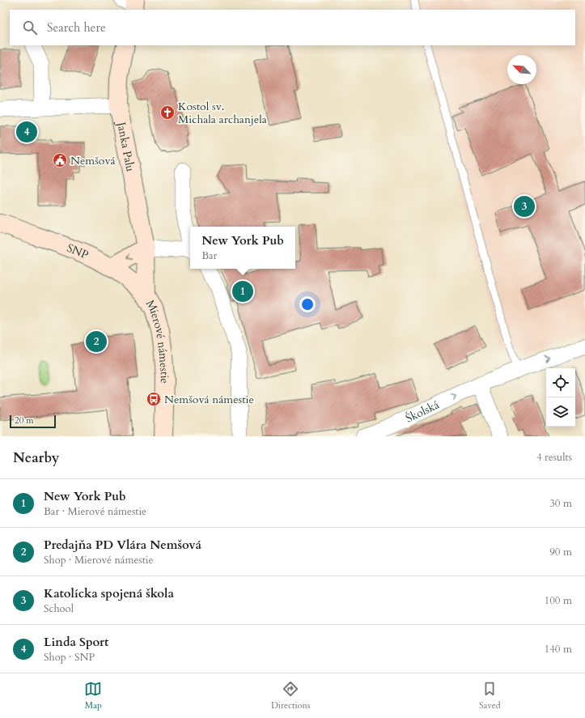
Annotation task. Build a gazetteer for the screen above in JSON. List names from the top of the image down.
{
  "streets": {
    "main road": ["Janka Palu", "SNP", "Mierové námestie"],
    "street": ["Školská"]
  },
  "crossings": [
    ["Janka Palu", "Mierové námestie"],
    ["SNP", "Mierové námestie"]
  ],
  "one_way": ["Školská"],
  "places": {
    "church": ["Kostol sv. Michala archanjela"],
    "public building": ["Nemšová"],
    "bus stop": ["Nemšová námestie"]
  },
  "scale_bar": "20 m",
  "north": "top left",
  "page": {
    "search": "Search here",
    "pins": [
      "4",
      "3",
      "1",
      "2"
    ],
    "popup": ["New York Pub", "Bar"],
    "scale": "20 m",
    "heading": ["Nearby", "4 results"],
    "list": [
      {
        "mark": "1",
        "name": "New York Pub",
        "note": "Bar · Mierové námestie",
        "value": "30 m"
      },
      {
        "mark": "2",
        "name": "Predajňa PD Vlára Nemšová",
        "note": "Shop · Mierové námestie",
        "value": "90 m"
      },
      {
        "mark": "3",
        "name": "Katolícka spojená škola",
        "note": "School",
        "value": "100 m"
      },
      {
        "mark": "4",
        "name": "Linda Sport",
        "note": "Shop · SNP",
        "value": "140 m"
      }
    ],
    "nav": ["Map", "Directions", "Saved"]
  }
}
